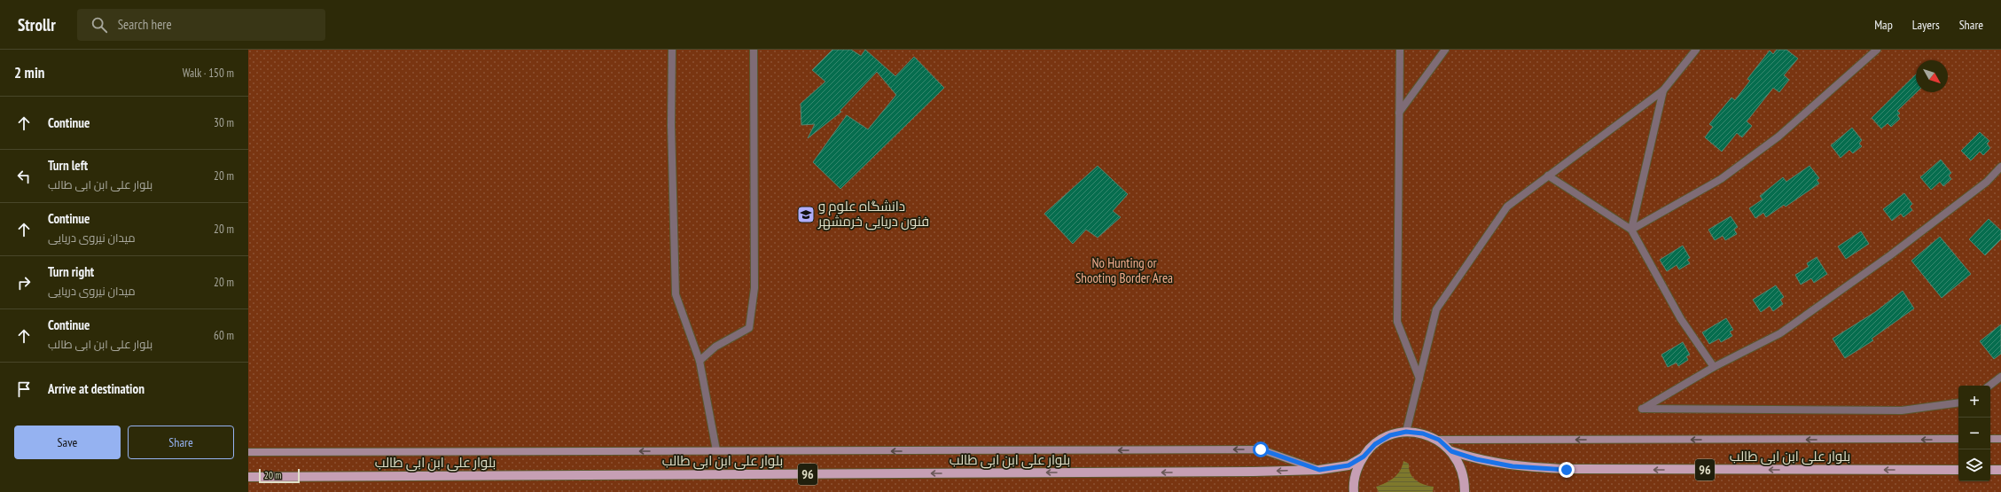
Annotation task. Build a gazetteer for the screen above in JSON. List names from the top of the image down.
{
  "streets": {
    "main road": ["بلوار علی ابن ابی طالب", "96"]
  },
  "crossings": [
    ["بلوار علی ابن ابی طالب", "96"]
  ],
  "parks": ["No Hunting or Shooting Border Area"],
  "places": {
    "school or university": ["دانشگاه علوم و فنون دریایی خرمشهر"]
  },
  "scale_bar": "20 m",
  "north": "bottom right",
  "page": {
    "header": "Strollr",
    "search": "Search here",
    "nav": ["Map", "Layers", "Share"],
    "heading": ["2 min", "Walk · 150 m"],
    "list": [
      ["Continue", "30 m"],
      ["Turn left", "بلوار علی ابن ابی طالب", "20 m"],
      ["Continue", "میدان نیروی دریایی", "20 m"],
      ["Turn right", "میدان نیروی دریایی", "20 m"],
      ["Continue", "بلوار علی ابن ابی طالب", "60 m"],
      "Arrive at destination"
    ],
    "map_buttons": ["+", "−"],
    "buttons": ["Save", "Share"],
    "scale": "20 m"
  }
}
